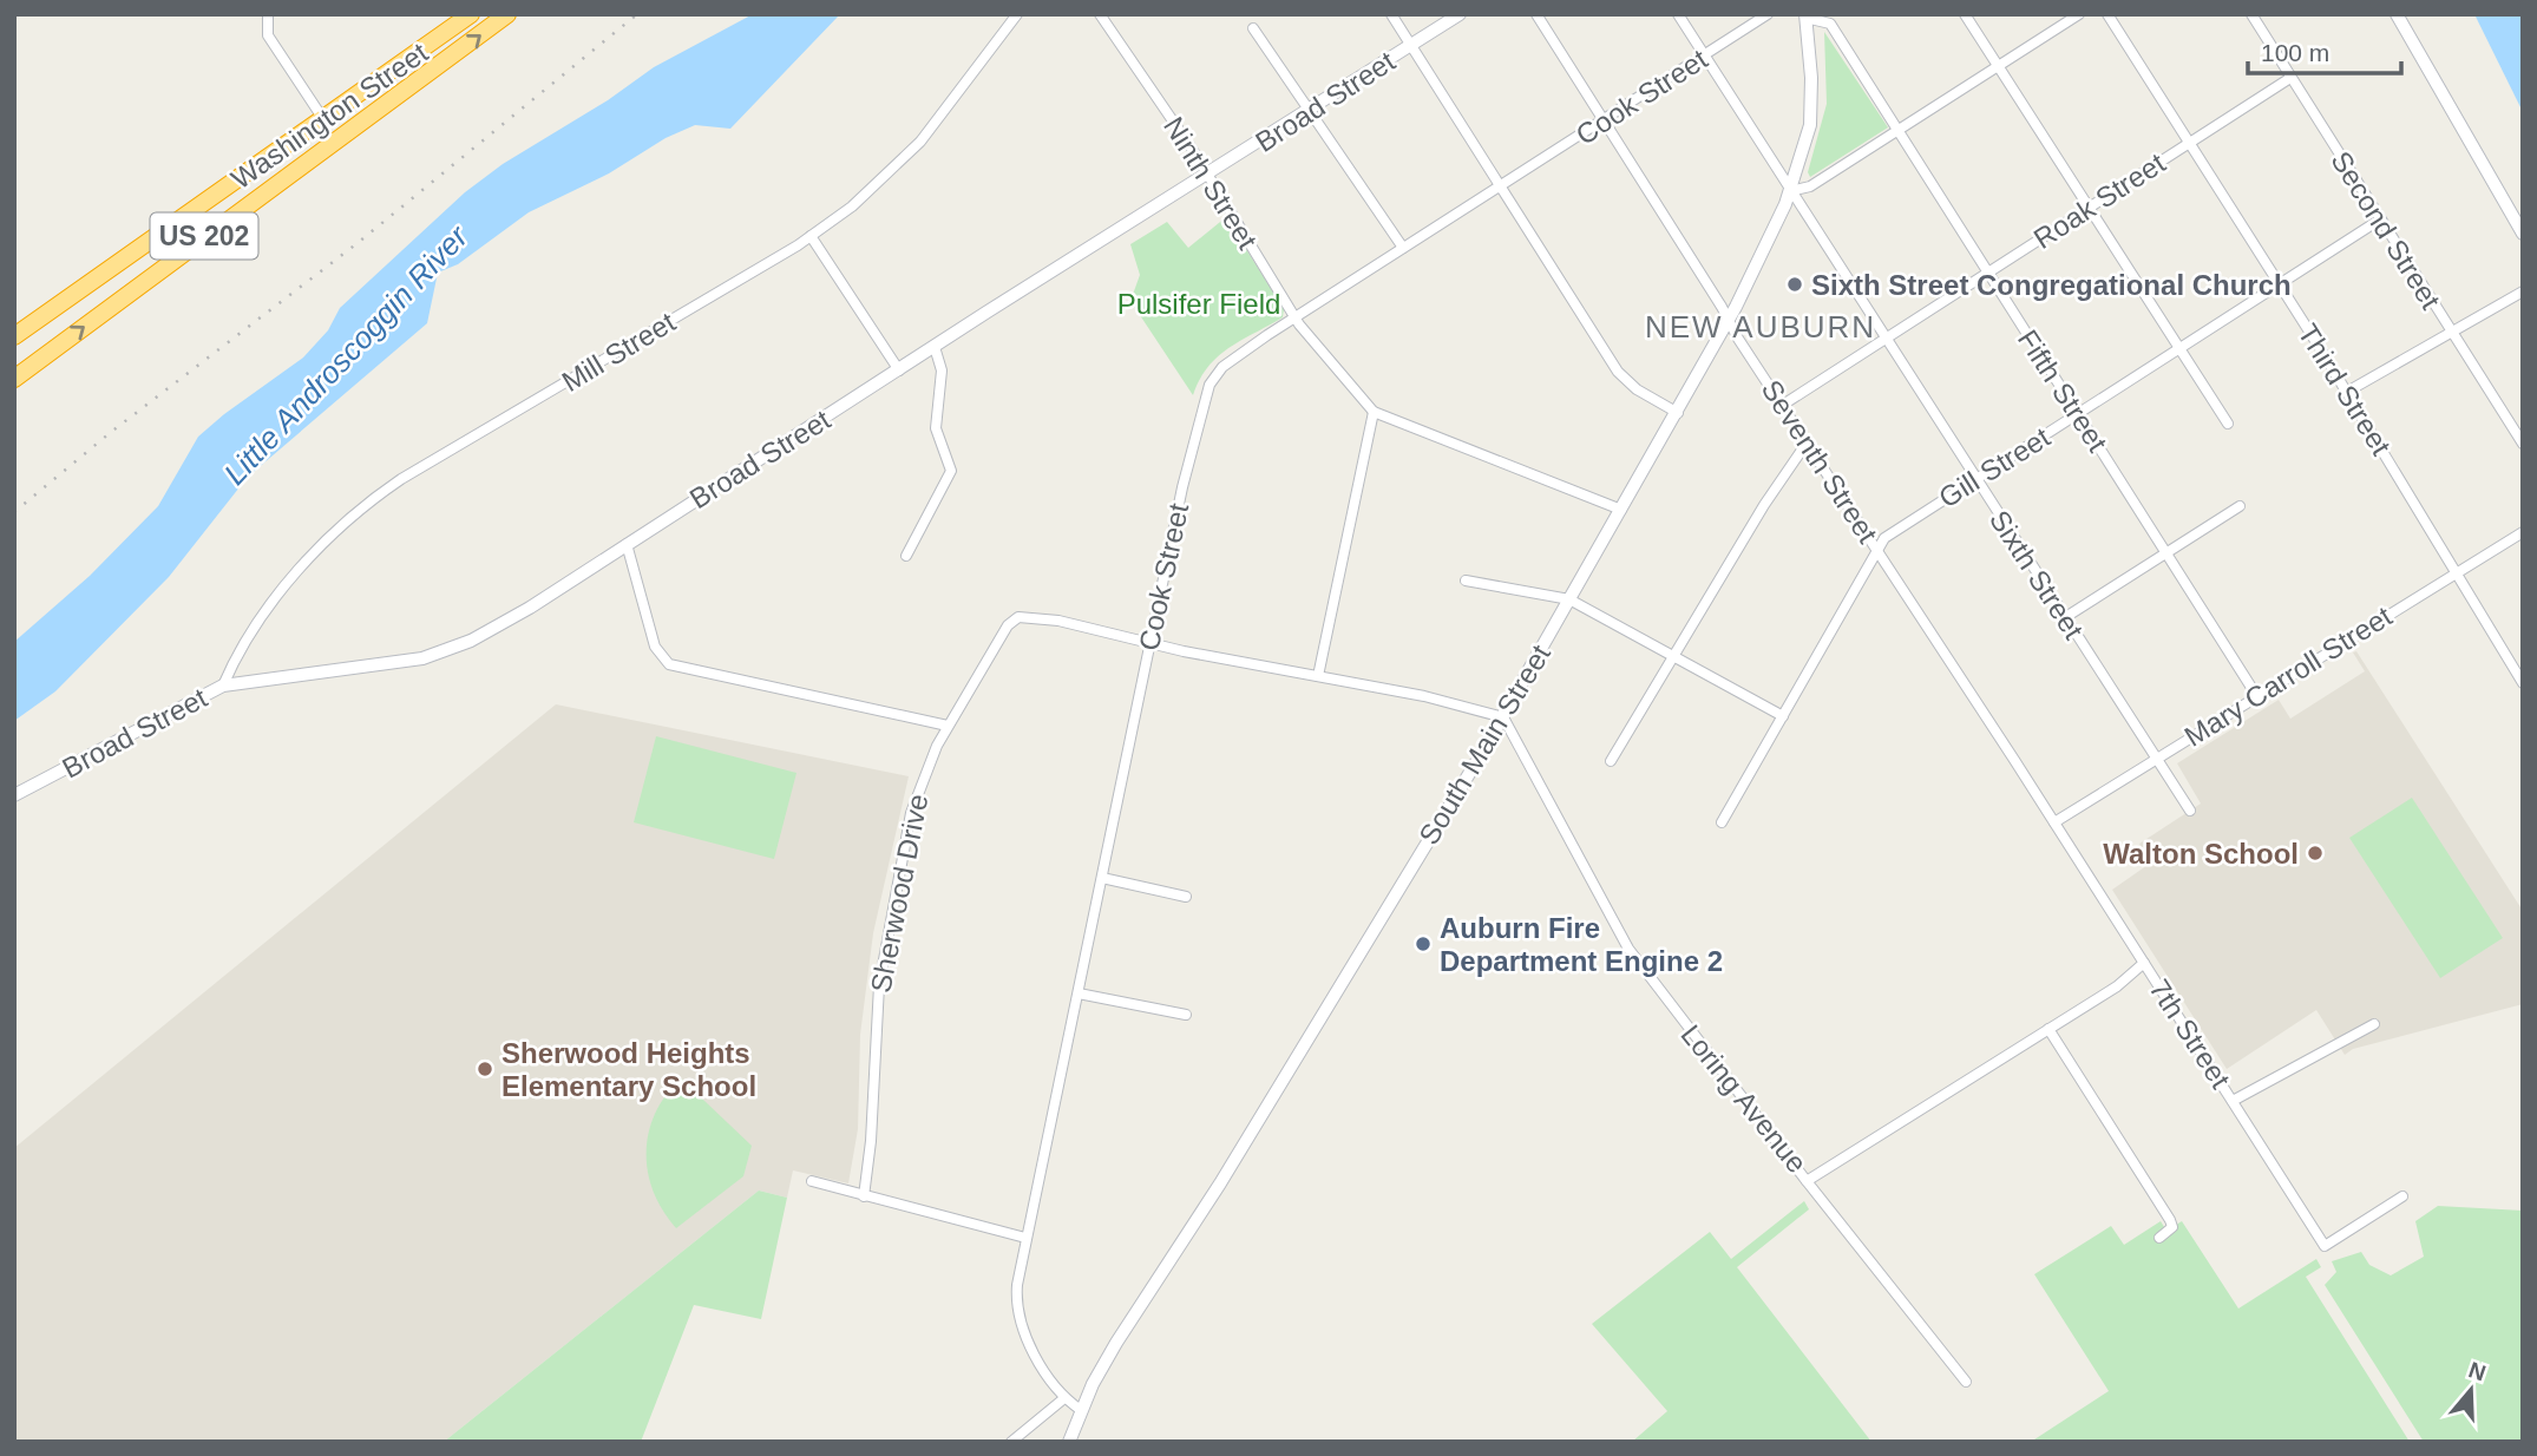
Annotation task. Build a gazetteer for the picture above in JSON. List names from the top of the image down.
{
  "streets": {
    "highway": ["Washington Street", "US 202"],
    "street": [
      "Cook Street",
      "Broad Street",
      "Ninth Street",
      "Roak Street",
      "Second Street",
      "Mill Street",
      "Third Street",
      "Fifth Street",
      "Seventh Street",
      "Gill Street",
      "Sixth Street",
      "Mary Carroll Street",
      "South Main Street",
      "Sherwood Drive",
      "7th Street",
      "Loring Avenue"
    ]
  },
  "crossings": [
    ["Cook Street", "Ninth Street"],
    ["Cook Street", "Seventh Street"],
    ["Cook Street", "Sixth Street"],
    ["Cook Street", "South Main Street"],
    ["Cook Street", "Sherwood Drive"],
    ["Broad Street", "Ninth Street"],
    ["Broad Street", "Mill Street"],
    ["Ninth Street", "South Main Street"],
    ["Roak Street", "Second Street"],
    ["Roak Street", "Third Street"],
    ["Roak Street", "Fifth Street"],
    ["Roak Street", "Seventh Street"],
    ["Roak Street", "Sixth Street"],
    ["Second Street", "Gill Street"],
    ["Third Street", "Gill Street"],
    ["Third Street", "Mary Carroll Street"],
    ["Fifth Street", "Gill Street"],
    ["Fifth Street", "Mary Carroll Street"],
    ["Fifth Street", "South Main Street"],
    ["Seventh Street", "Gill Street"],
    ["Seventh Street", "Mary Carroll Street"],
    ["Seventh Street", "South Main Street"],
    ["Seventh Street", "7th Street"],
    ["Gill Street", "Sixth Street"],
    ["Sixth Street", "Mary Carroll Street"],
    ["Sixth Street", "South Main Street"],
    ["Mary Carroll Street", "7th Street"],
    ["South Main Street", "Loring Avenue"],
    ["7th Street", "Loring Avenue"]
  ],
  "districts": ["NEW AUBURN"],
  "water": ["Little Androscoggin River"],
  "parks": ["Pulsifer Field"],
  "places": [
    "Sixth Street Congregational Church",
    "Walton School",
    "Auburn Fire Department Engine 2",
    "Sherwood Heights Elementary School"
  ],
  "scale_bar": "100 m",
  "north": "top"
}
